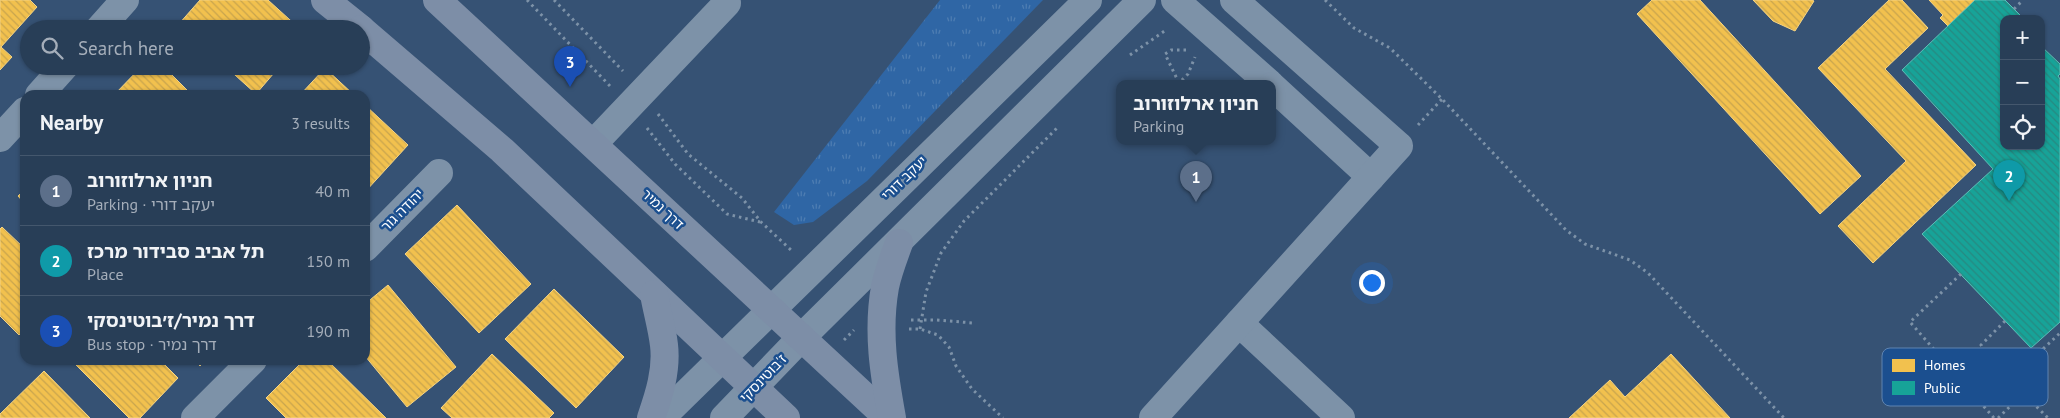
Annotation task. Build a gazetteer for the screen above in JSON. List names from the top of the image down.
{
  "streets": {
    "main road": ["דרך נמיר"],
    "street": ["יעקב דורי", "יהודה גור", "ז'בוטינסקי"]
  },
  "crossings": [
    ["יעקב דורי", "דרך נמיר"],
    ["דרך נמיר", "ז'בוטינסקי"]
  ],
  "legend": ["Homes", "Public"],
  "page": {
    "map_buttons": ["+", "−"],
    "search": "Search here",
    "pins": ["3", "2", "1"],
    "popup": ["חניון ארלוזורוב", "Parking"],
    "heading": ["Nearby", "3 results"],
    "list": [
      {
        "mark": "1",
        "name": "חניון ארלוזורוב",
        "note": "Parking · יעקב דורי",
        "value": "40 m"
      },
      {
        "mark": "2",
        "name": "תל אביב סבידור מרכז",
        "note": "Place",
        "value": "150 m"
      },
      {
        "mark": "3",
        "name": "דרך נמיר/ז׳בוטינסקי",
        "note": "Bus stop · דרך נמיר",
        "value": "190 m"
      }
    ]
  }
}
